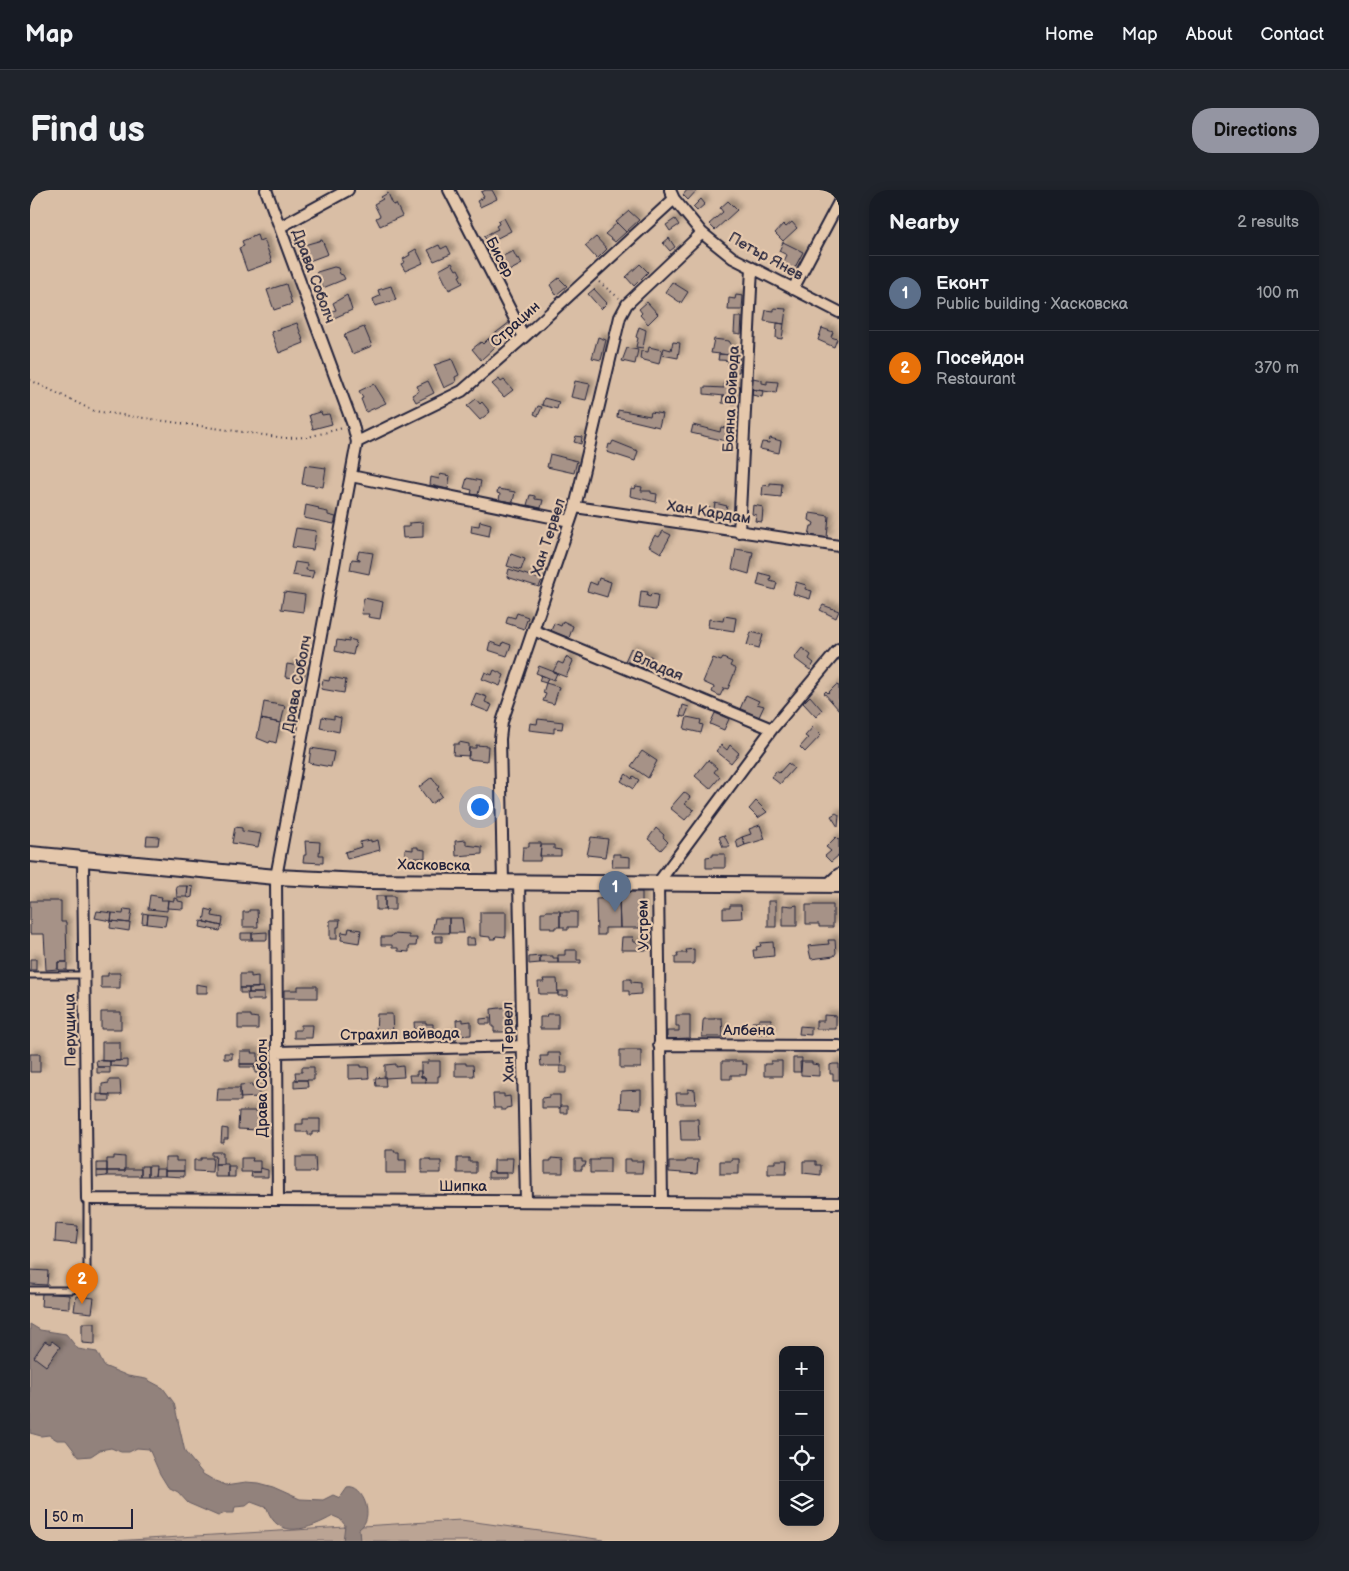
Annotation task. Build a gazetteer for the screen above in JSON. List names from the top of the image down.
{
  "streets": {
    "street": [
      "Петър Янев",
      "Бисер",
      "Драва Соболч",
      "Страцин",
      "Бояна Войвода",
      "Хан Кардам",
      "Хан Тервел",
      "Владая",
      "Хасковска",
      "Устрем",
      "Перущица",
      "Албена",
      "Страхил войвода",
      "Шипка"
    ]
  },
  "crossings": [
    ["Петър Янев", "Страцин"],
    ["Петър Янев", "Бояна Войвода"],
    ["Петър Янев", "Хан Тервел"],
    ["Бисер", "Страцин"],
    ["Драва Соболч", "Страцин"],
    ["Драва Соболч", "Хасковска"],
    ["Драва Соболч", "Страхил войвода"],
    ["Драва Соболч", "Шипка"],
    ["Бояна Войвода", "Хан Кардам"],
    ["Хан Кардам", "Хан Тервел"],
    ["Хан Тервел", "Владая"],
    ["Хан Тервел", "Хасковска"],
    ["Хан Тервел", "Страхил войвода"],
    ["Хан Тервел", "Шипка"],
    ["Владая", "Устрем"],
    ["Хасковска", "Устрем"],
    ["Хасковска", "Перущица"],
    ["Устрем", "Албена"],
    ["Устрем", "Шипка"],
    ["Перущица", "Шипка"]
  ],
  "scale_bar": "50 m",
  "page": {
    "header": "Map",
    "nav": [
      "Home",
      "Map",
      "About",
      "Contact"
    ],
    "buttons": "Directions",
    "title": "Find us",
    "heading": ["Nearby", "2 results"],
    "list": [
      {
        "mark": "1",
        "name": "Еконт",
        "note": "Public building · Хасковска",
        "value": "100 m"
      },
      {
        "mark": "2",
        "name": "Посейдон",
        "note": "Restaurant",
        "value": "370 m"
      }
    ],
    "pins": ["1", "2"],
    "map_buttons": ["+", "−"],
    "scale": "50 m"
  }
}
